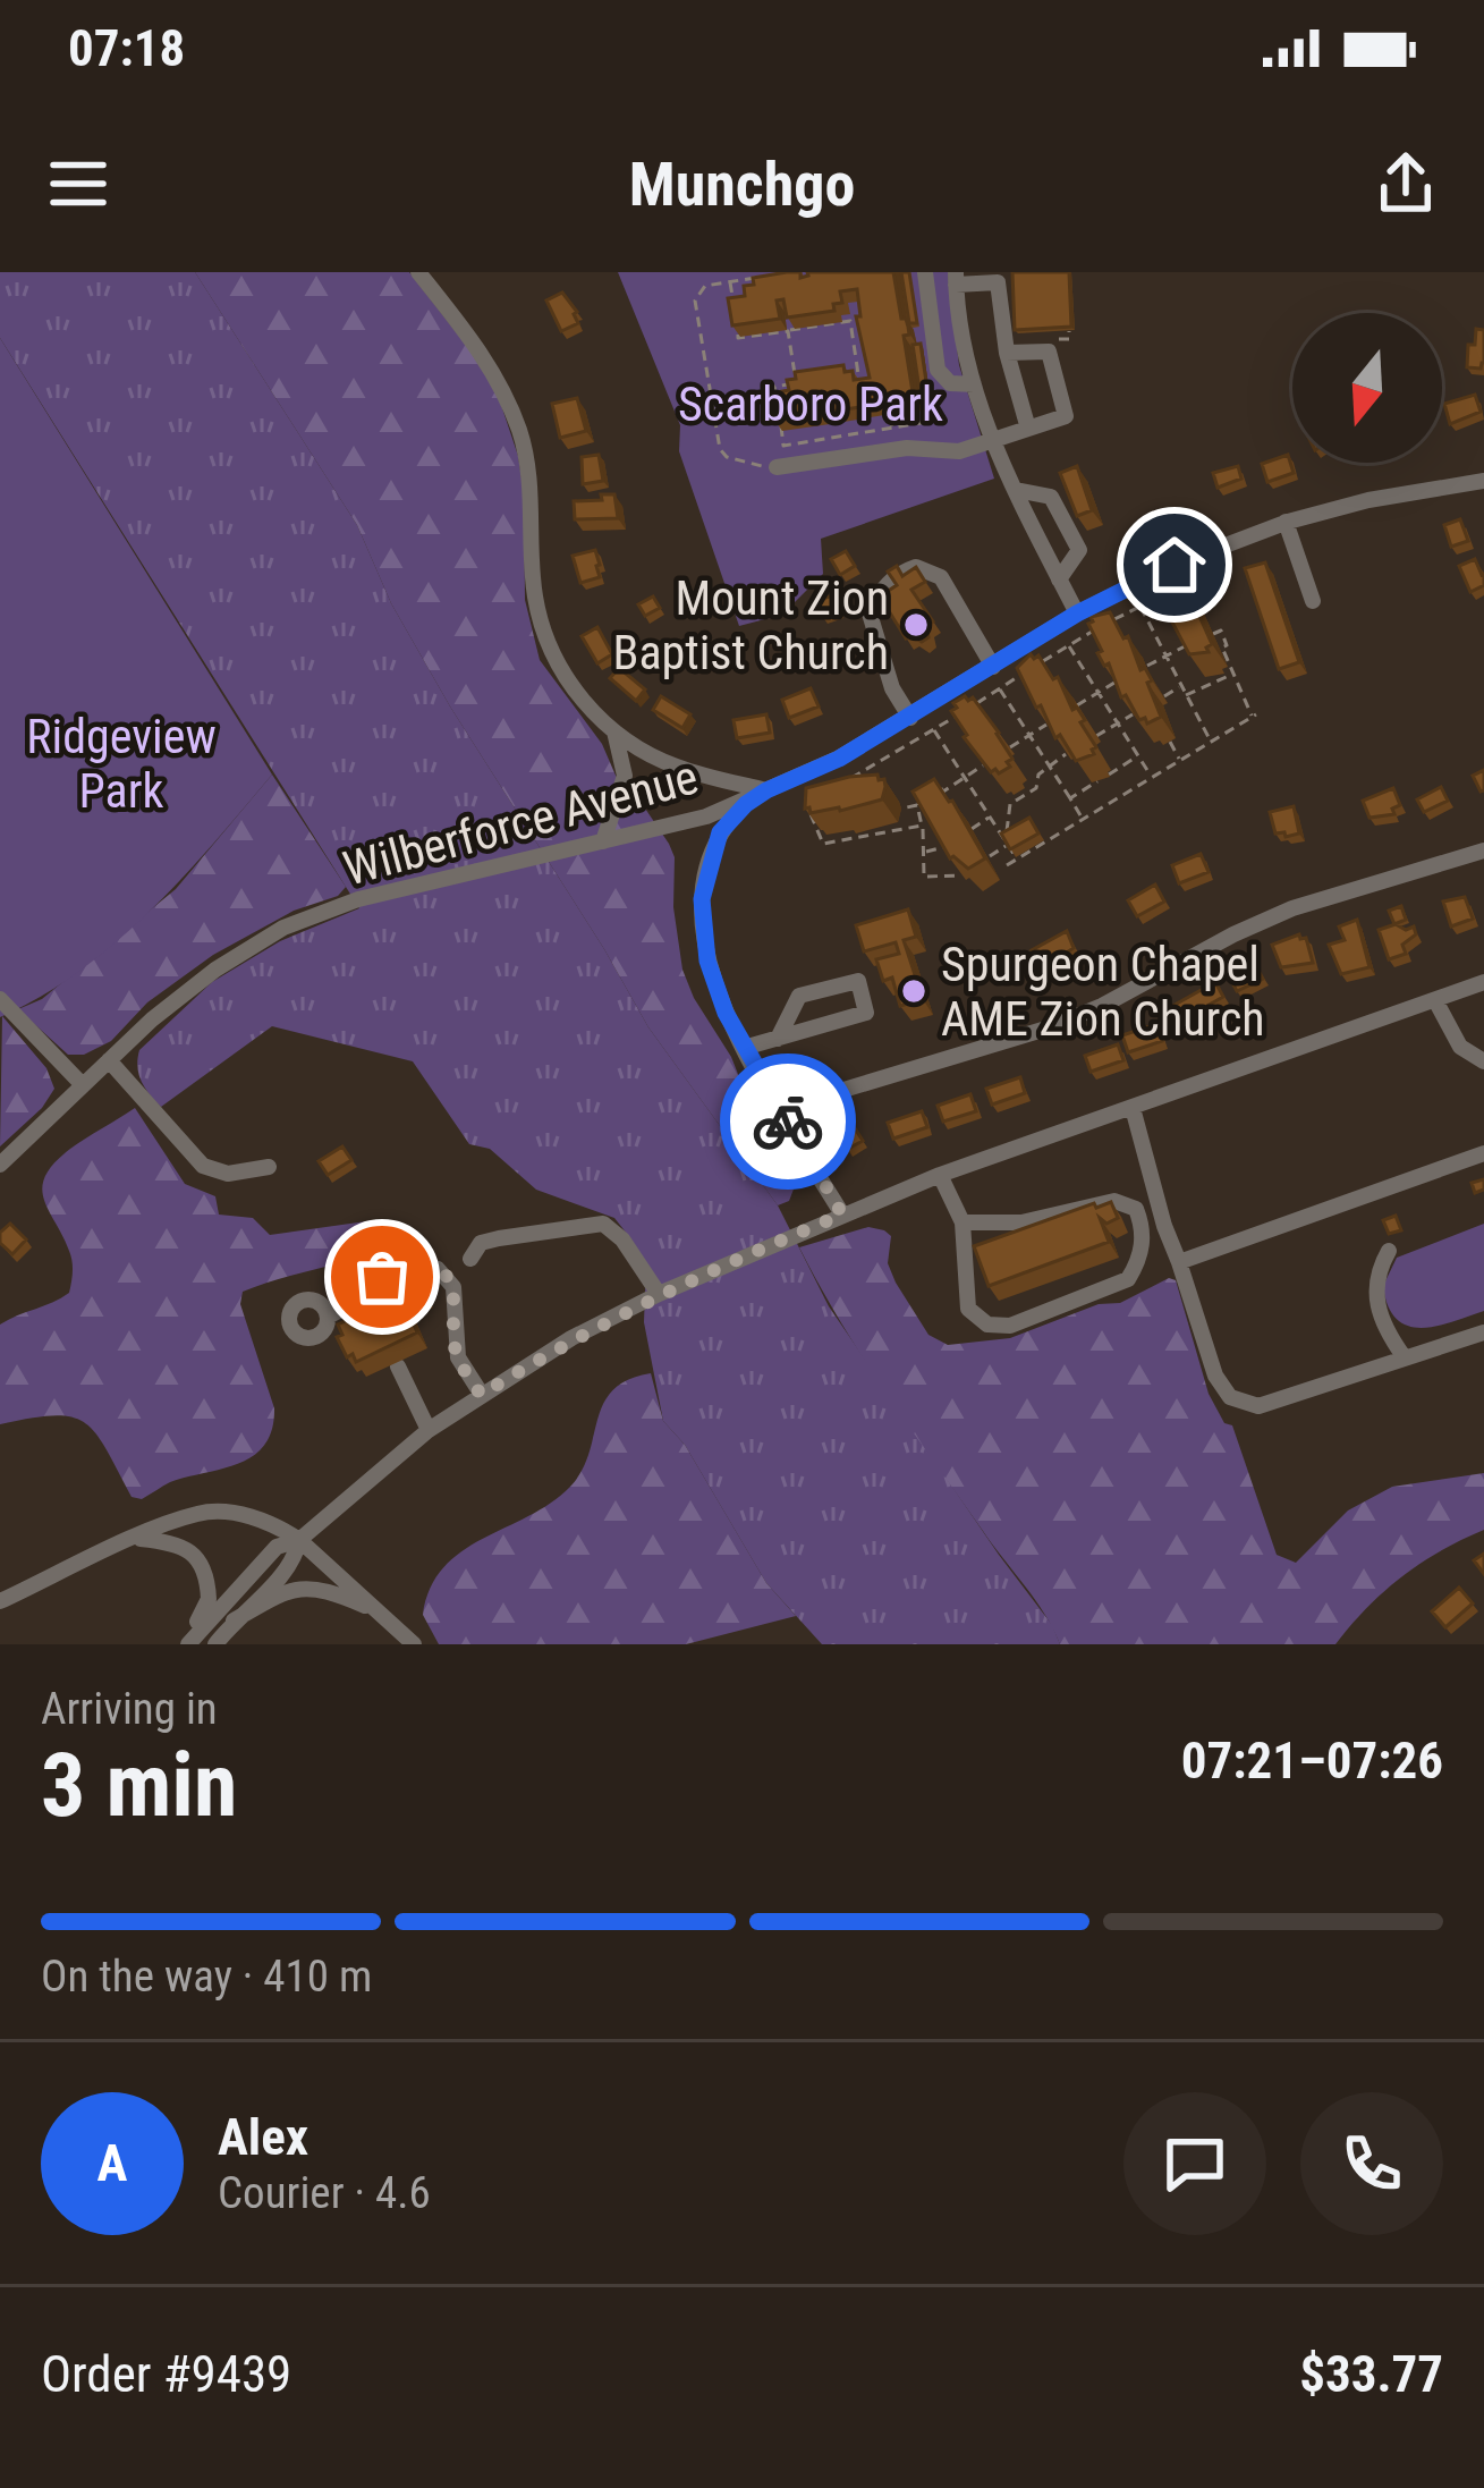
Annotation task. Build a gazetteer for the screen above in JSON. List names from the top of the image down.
{
  "streets": {
    "street": ["Wilberforce Avenue"]
  },
  "parks": ["Scarboro Park", "Ridgeview Park"],
  "places": ["Mount Zion Baptist Church", "Spurgeon Chapel AME Zion Church"],
  "north": "bottom",
  "page": {
    "status": "07:18",
    "header": "Munchgo",
    "heading": ["3 min", "Arriving in", "07:21–07:26"],
    "panel": [
      "Alex",
      "Courier · 4.6",
      "Order #9439",
      "$33.77"
    ],
    "bar": "On the way · 410 m",
    "round": "A"
  }
}
